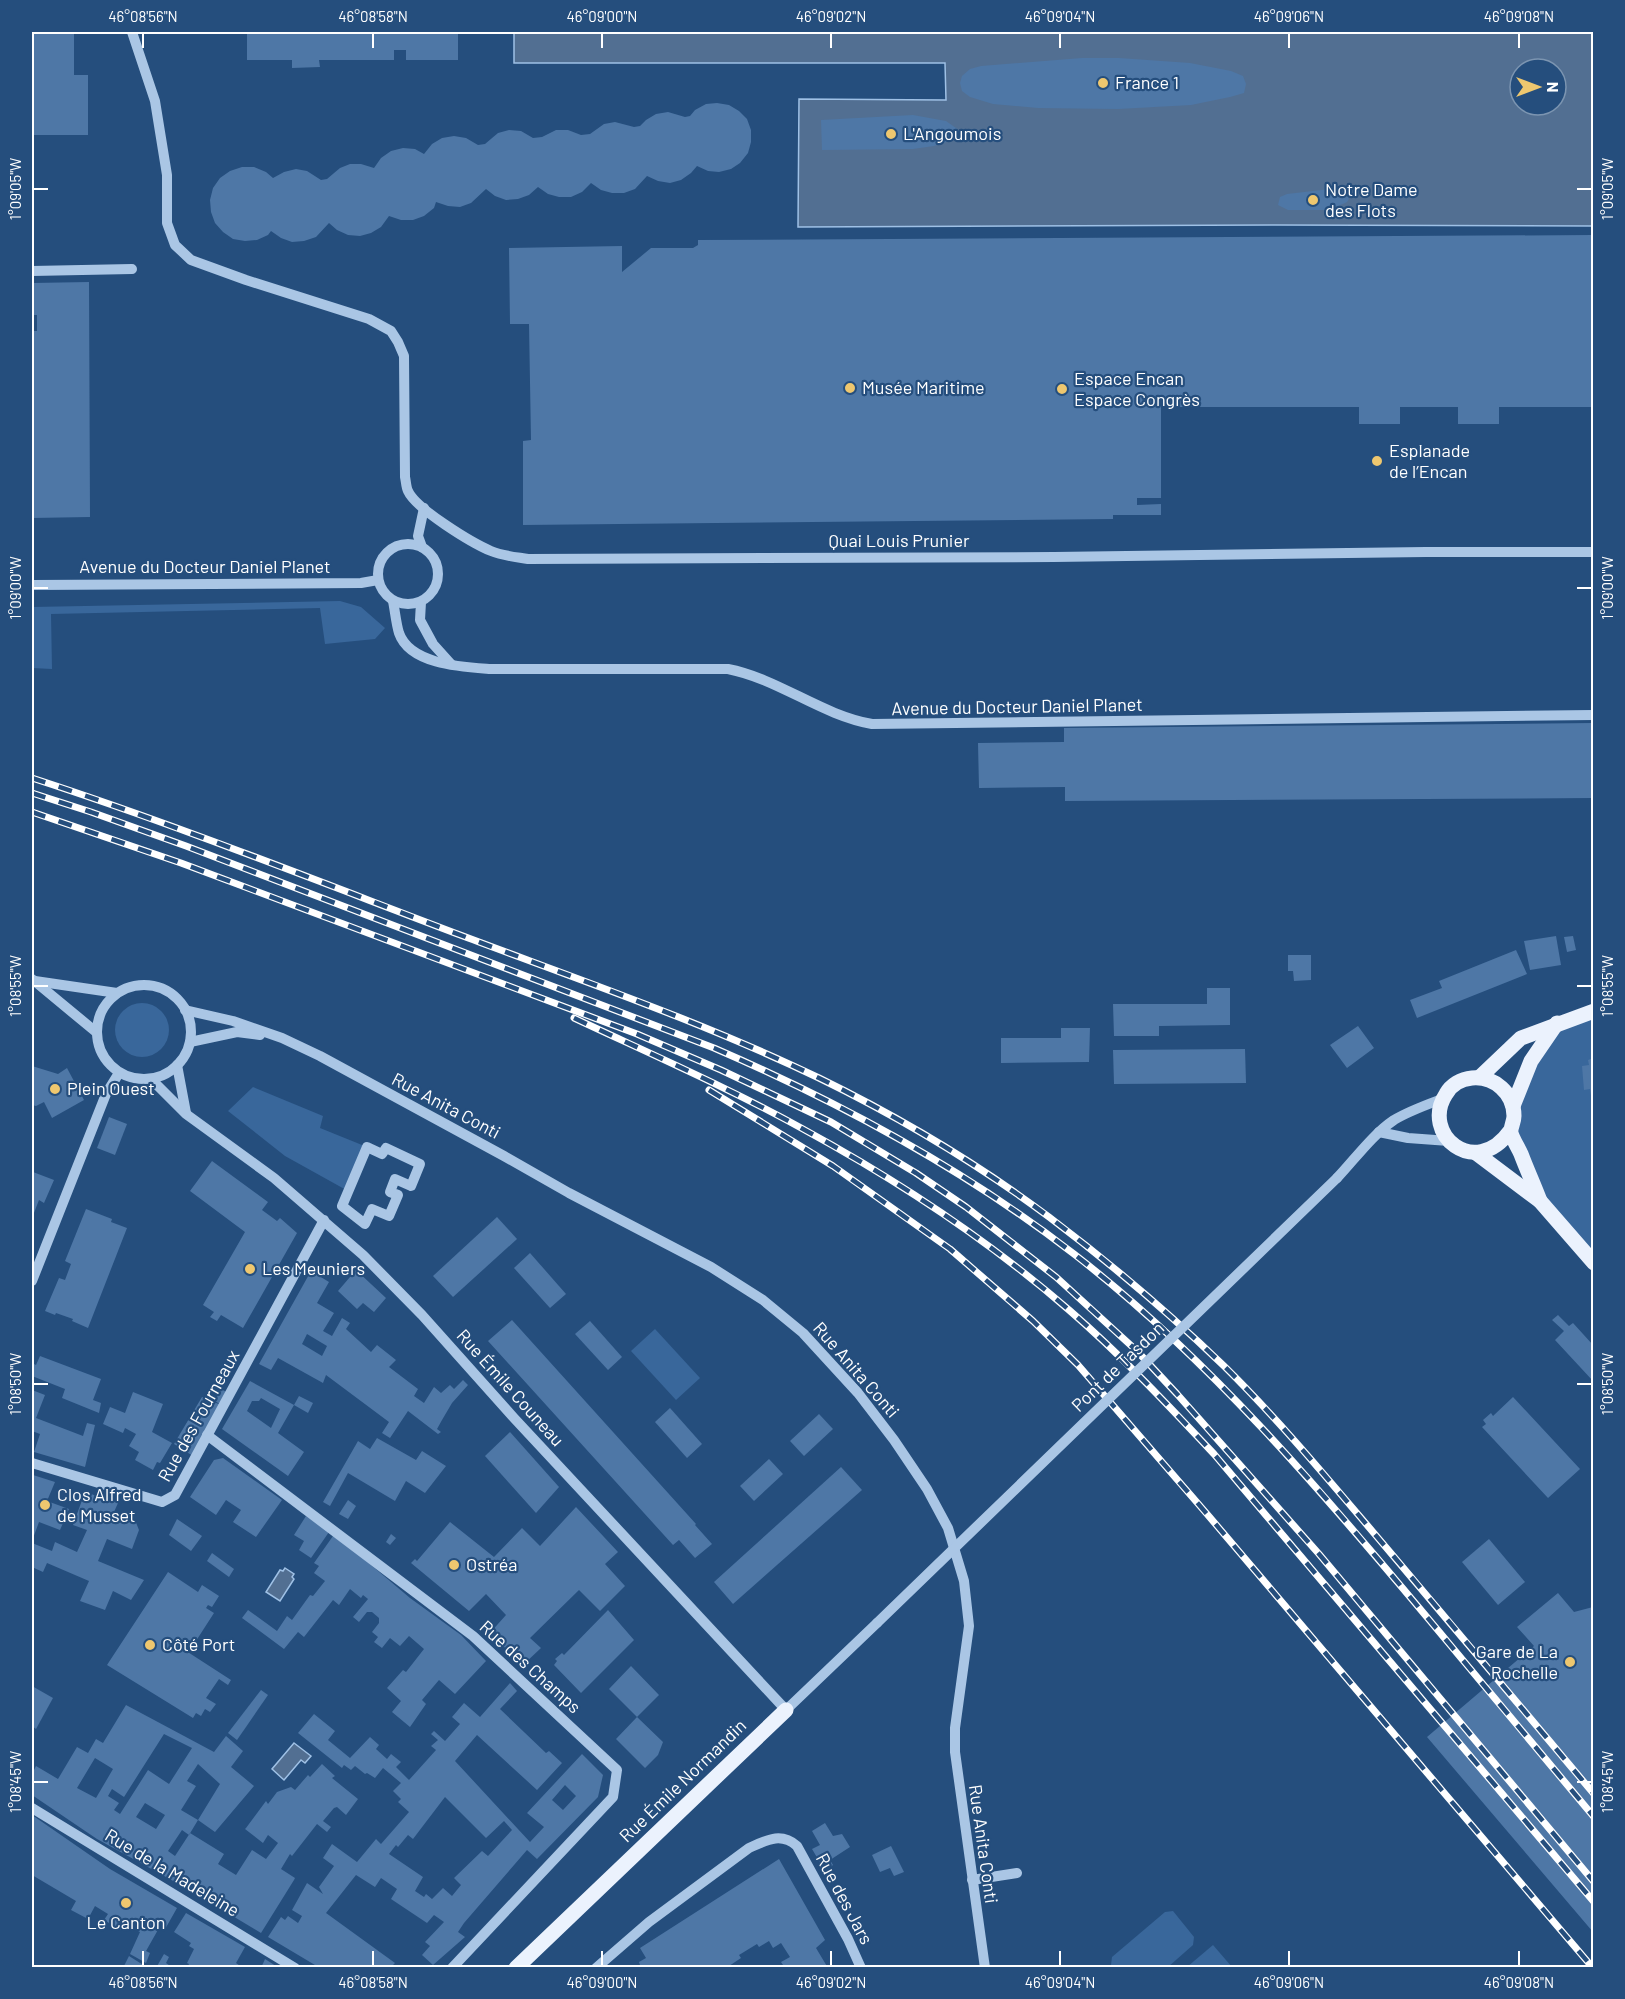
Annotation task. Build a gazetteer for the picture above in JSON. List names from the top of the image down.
{
  "streets": {
    "main road": ["Rue Émile Normandin"],
    "street": [
      "Quai Louis Prunier",
      "Avenue du Docteur Daniel Planet",
      "Rue Anita Conti",
      "Pont de Tasdon",
      "Rue Émile Couneau",
      "Rue des Fourneaux",
      "Rue des Champs",
      "Rue de la Madeleine",
      "Rue des Jars"
    ]
  },
  "crossings": [
    ["Rue Anita Conti", "Rue Émile Couneau"],
    ["Pont de Tasdon", "Rue Émile Normandin"],
    ["Rue Émile Couneau", "Rue des Fourneaux"],
    ["Rue Émile Couneau", "Rue Émile Normandin"],
    ["Rue des Fourneaux", "Rue des Champs"]
  ],
  "places": [
    "France 1",
    "L'Angoumois",
    "Notre Dame des Flots",
    "Musée Maritime",
    "Espace Encan Espace Congrès",
    "Esplanade de l’Encan",
    "Plein Ouest",
    "Les Meuniers",
    "Clos Alfred de Musset",
    "Ostréa",
    "Côté Port",
    "Gare de La Rochelle",
    "Le Canton"
  ],
  "north": "right",
  "coordinates": [
    "46°08'56\"N",
    "46°08'58\"N",
    "46°09'00\"N",
    "46°09'02\"N",
    "46°09'04\"N",
    "46°09'06\"N",
    "46°09'08\"N",
    "1°09'05\"W",
    "1°09'00\"W",
    "1°08'55\"W",
    "1°08'50\"W",
    "1°08'45\"W"
  ]
}
